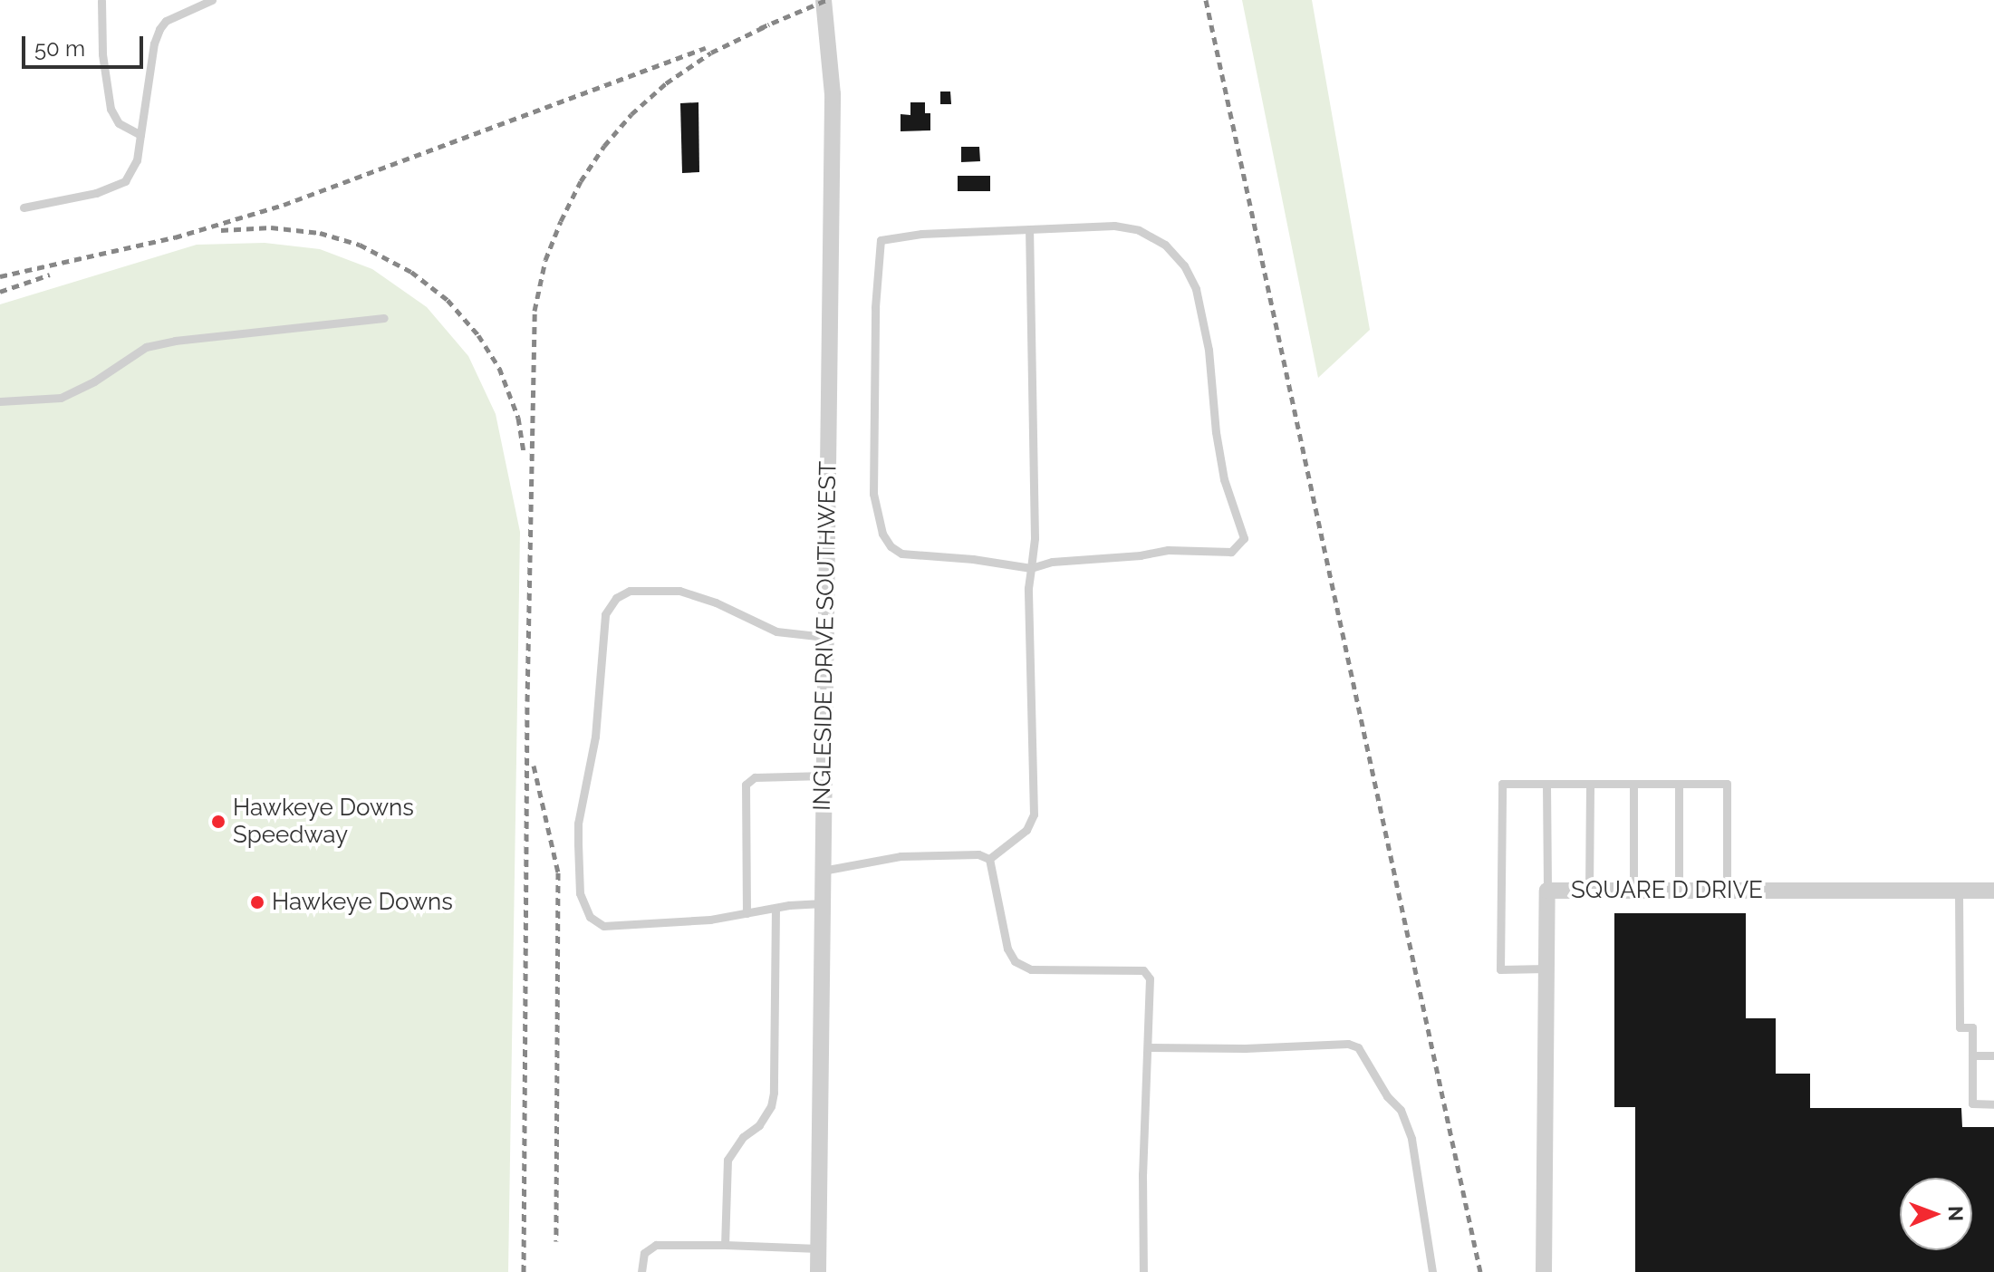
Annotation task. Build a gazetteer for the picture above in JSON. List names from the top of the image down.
{
  "streets": {
    "street": ["INGLESIDE DRIVE SOUTHWEST", "SQUARE D DRIVE"]
  },
  "places": ["Hawkeye Downs Speedway", "Hawkeye Downs"],
  "scale_bar": "50 m",
  "north": "right"
}
